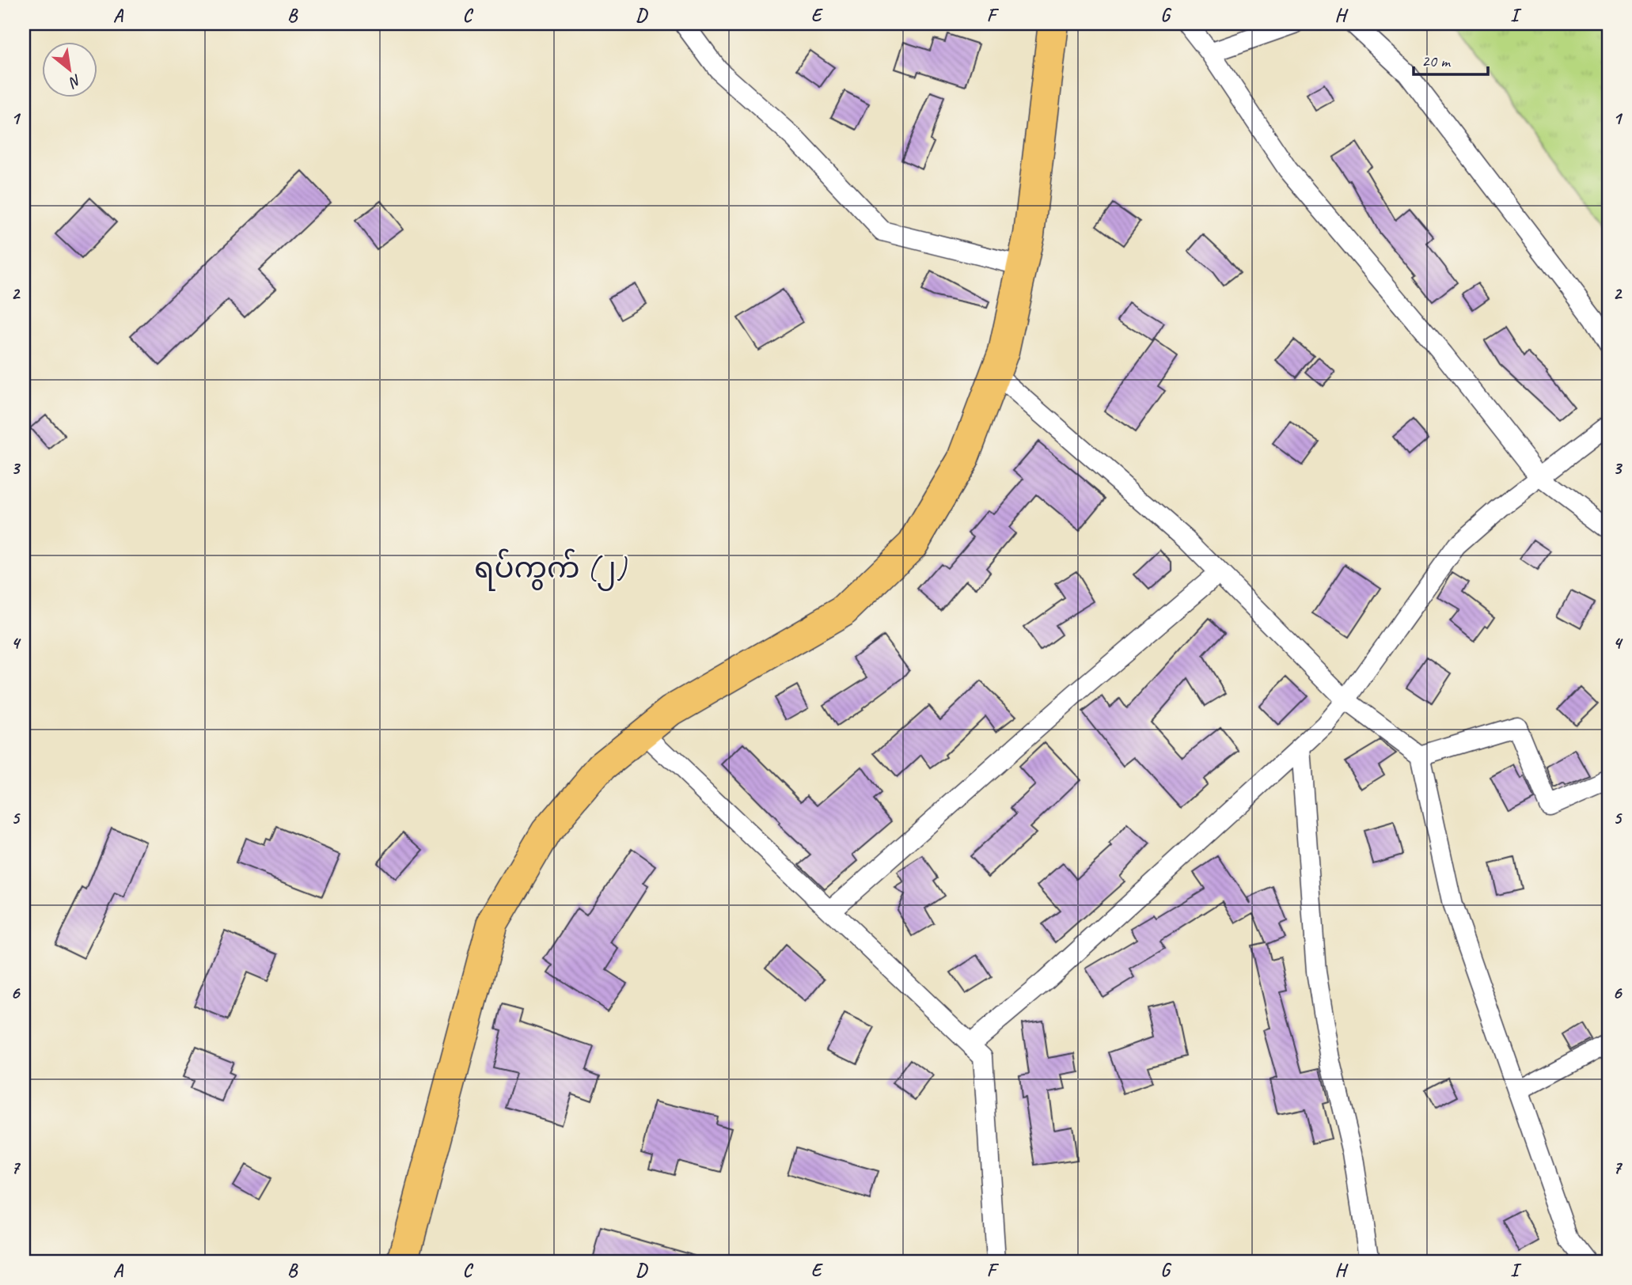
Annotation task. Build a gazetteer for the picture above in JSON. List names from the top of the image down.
{
  "districts": ["ရပ်ကွက် (၂)"],
  "scale_bar": "20 m",
  "north": "bottom right",
  "grid": {
    "columns": [
      "A",
      "B",
      "C",
      "D",
      "E",
      "F",
      "G",
      "H",
      "I"
    ],
    "rows": [
      "1",
      "2",
      "3",
      "4",
      "5",
      "6",
      "7"
    ]
  }
}
